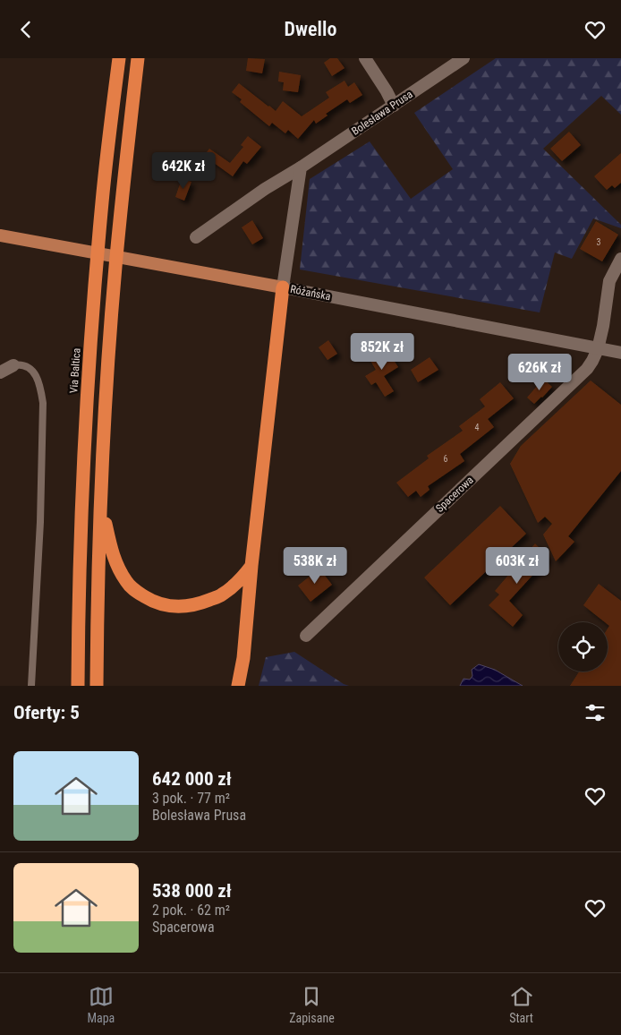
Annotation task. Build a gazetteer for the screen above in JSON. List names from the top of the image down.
{
  "streets": {
    "highway": ["Via Baltica"],
    "main road": ["Różańska"],
    "street": ["Bolesława Prusa", "Spacerowa"]
  },
  "crossings": [
    ["Różańska", "Spacerowa"]
  ],
  "house_numbers": ["3", "4", "6"],
  "page": {
    "header": "Dwello",
    "price": [
      "642K zł",
      "852K zł",
      "626K zł",
      "538K zł",
      "603K zł"
    ],
    "heading": "Oferty: 5",
    "list": [
      {
        "name": "642 000 zł",
        "note": "3 pok. · 77 m² · Bolesława Prusa"
      },
      {
        "name": "538 000 zł",
        "note": "2 pok. · 62 m² · Spacerowa"
      }
    ],
    "tabs": ["Mapa", "Zapisane", "Start"]
  }
}
